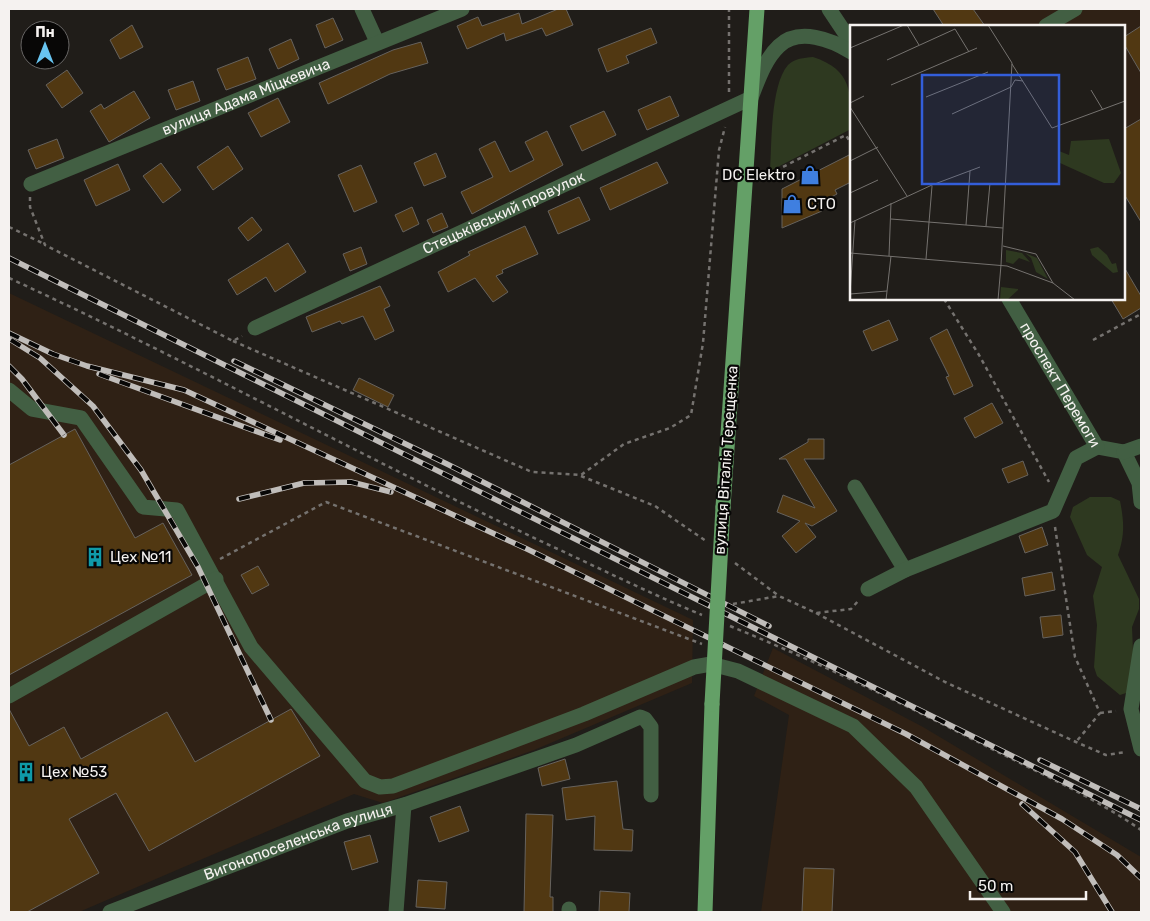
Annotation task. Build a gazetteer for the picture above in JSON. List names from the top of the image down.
{
  "streets": {
    "main road": ["вулиця Віталія Терещенка"],
    "street": [
      "вулиця Адама Міцкевича",
      "Стецьківський провулок",
      "проспект Перемоги",
      "Вигонопоселенська вулиця"
    ]
  },
  "crossings": [
    ["Стецьківський провулок", "вулиця Віталія Терещенка"]
  ],
  "places": {
    "shop": ["DC Elektro", "СТО"],
    "building": ["Цех №11", "Цех №53"]
  },
  "scale_bar": "50 m",
  "north": "top"
}
